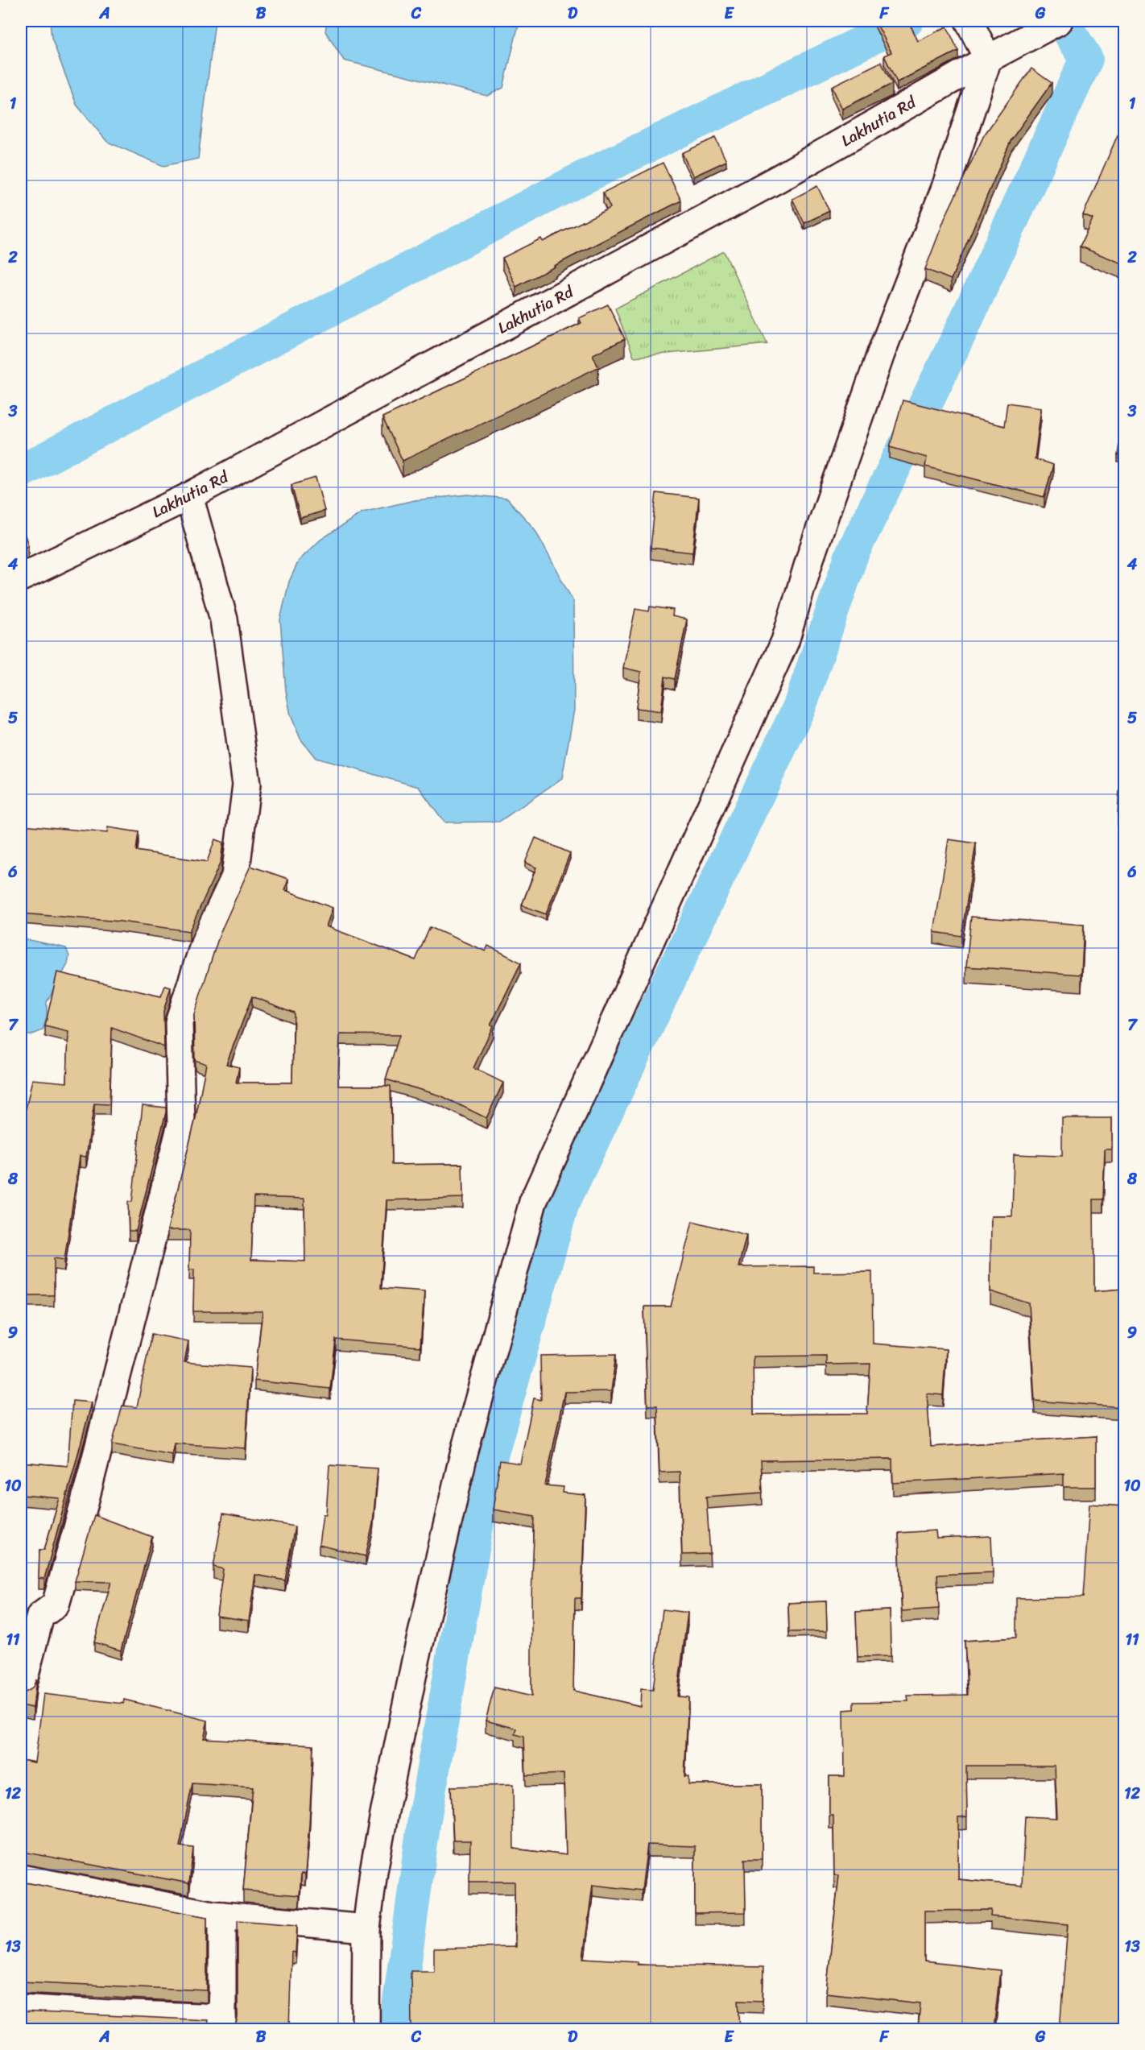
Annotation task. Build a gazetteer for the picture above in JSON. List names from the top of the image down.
{
  "streets": {
    "street": ["Lakhutia Rd"]
  },
  "grid": {
    "columns": [
      "A",
      "B",
      "C",
      "D",
      "E",
      "F",
      "G"
    ],
    "rows": [
      "1",
      "2",
      "3",
      "4",
      "5",
      "6",
      "7",
      "8",
      "9",
      "10",
      "11",
      "12",
      "13"
    ]
  }
}
